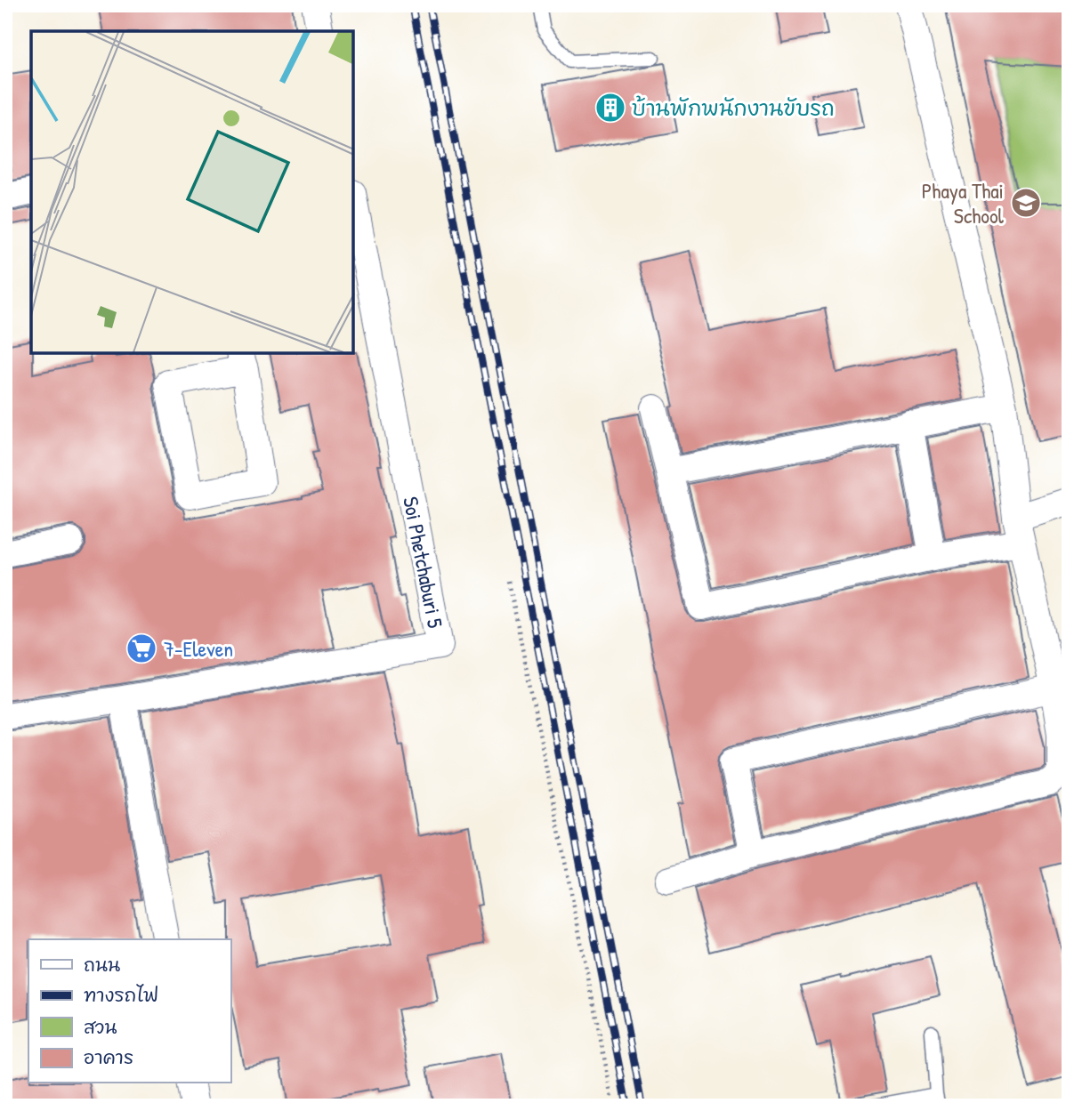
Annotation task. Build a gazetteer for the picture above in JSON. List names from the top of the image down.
{
  "streets": {
    "street": ["Soi Phetchaburi 5"]
  },
  "places": {
    "building": ["บ้านพักพนักงานขับรถ"],
    "school or university": ["Phaya Thai School"],
    "supermarket": ["7-Eleven"]
  },
  "legend": [
    "ถนน",
    "ทางรถไฟ",
    "สวน",
    "อาคาร"
  ]
}
